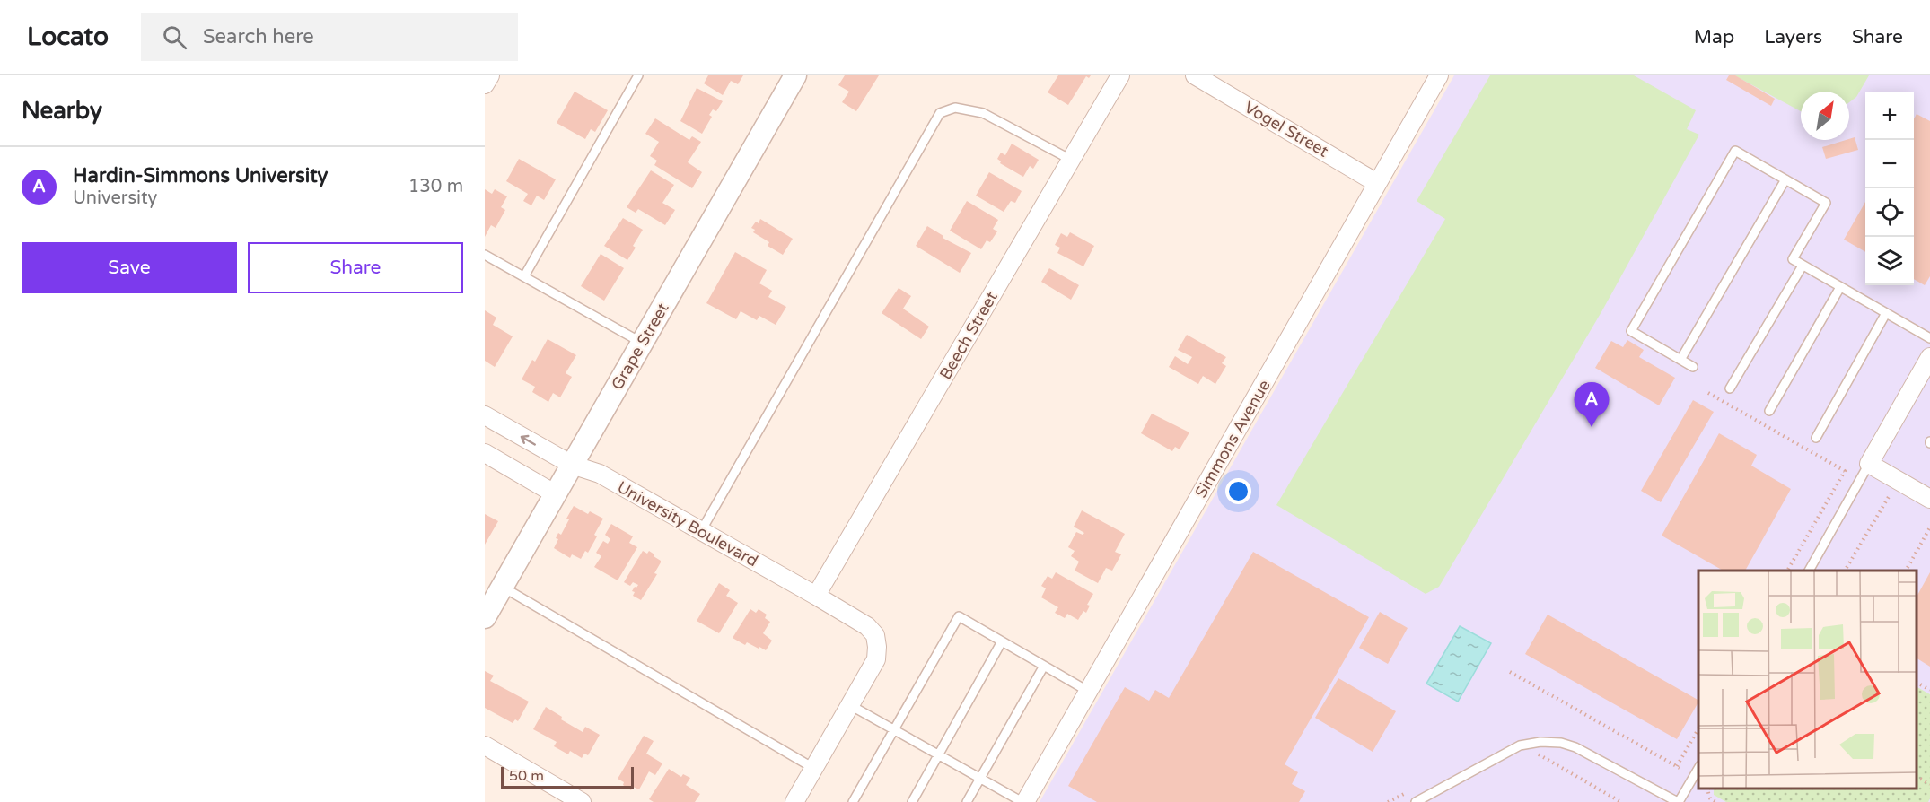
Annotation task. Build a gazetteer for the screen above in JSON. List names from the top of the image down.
{
  "streets": {
    "street": [
      "Vogel Street",
      "Beech Street",
      "Grape Street",
      "Simmons Avenue",
      "University Boulevard"
    ]
  },
  "crossings": [
    ["Vogel Street", "Simmons Avenue"],
    ["Beech Street", "University Boulevard"],
    ["Grape Street", "University Boulevard"]
  ],
  "scale_bar": "50 m",
  "north": "top right",
  "page": {
    "header": "Locato",
    "search": "Search here",
    "nav": ["Map", "Layers", "Share"],
    "heading": "Nearby",
    "map_buttons": ["+", "−"],
    "list": [
      {
        "mark": "A",
        "name": "Hardin-Simmons University",
        "note": "University",
        "value": "130 m"
      }
    ],
    "buttons": ["Save", "Share"],
    "pins": "A",
    "scale": "50 m"
  }
}
